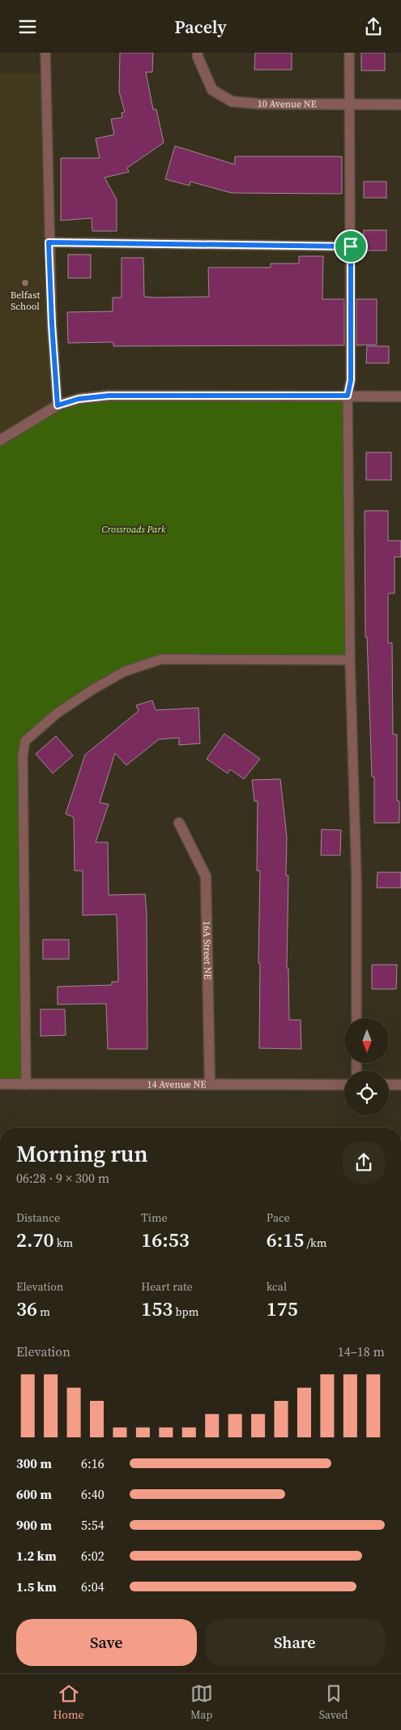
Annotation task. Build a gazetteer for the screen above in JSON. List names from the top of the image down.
{
  "streets": {
    "street": ["10 Avenue NE", "16A Street NE", "14 Avenue NE"]
  },
  "crossings": [
    ["16A Street NE", "14 Avenue NE"]
  ],
  "parks": ["Crossroads Park"],
  "places": ["Belfast School"],
  "north": "bottom",
  "page": {
    "header": "Pacely",
    "heading": ["Morning run", "06:28 · 9 × 300 m"],
    "stats": [
      ["Distance", "2.70 km"],
      ["Time", "16:53"],
      ["Pace", "6:15 /km"],
      ["Elevation", "36 m"],
      ["Heart rate", "153 bpm"],
      ["kcal", "175"]
    ],
    "chart": ["Elevation", "14–18 m"],
    "list": [
      {
        "name": "300 m",
        "note": "6:16"
      },
      {
        "name": "600 m",
        "note": "6:40"
      },
      {
        "name": "900 m",
        "note": "5:54"
      },
      {
        "name": "1.2 km",
        "note": "6:02"
      },
      {
        "name": "1.5 km",
        "note": "6:04"
      }
    ],
    "buttons": ["Save", "Share"],
    "tabs": ["Home", "Map", "Saved"]
  }
}
